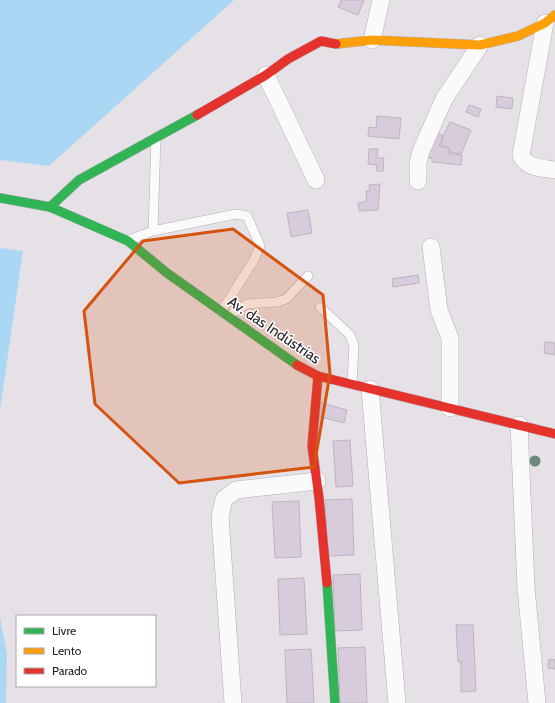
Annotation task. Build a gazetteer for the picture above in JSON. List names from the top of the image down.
{
  "streets": {
    "street": ["Av. das Indústrias"]
  },
  "legend": ["Livre", "Lento", "Parado"]
}
